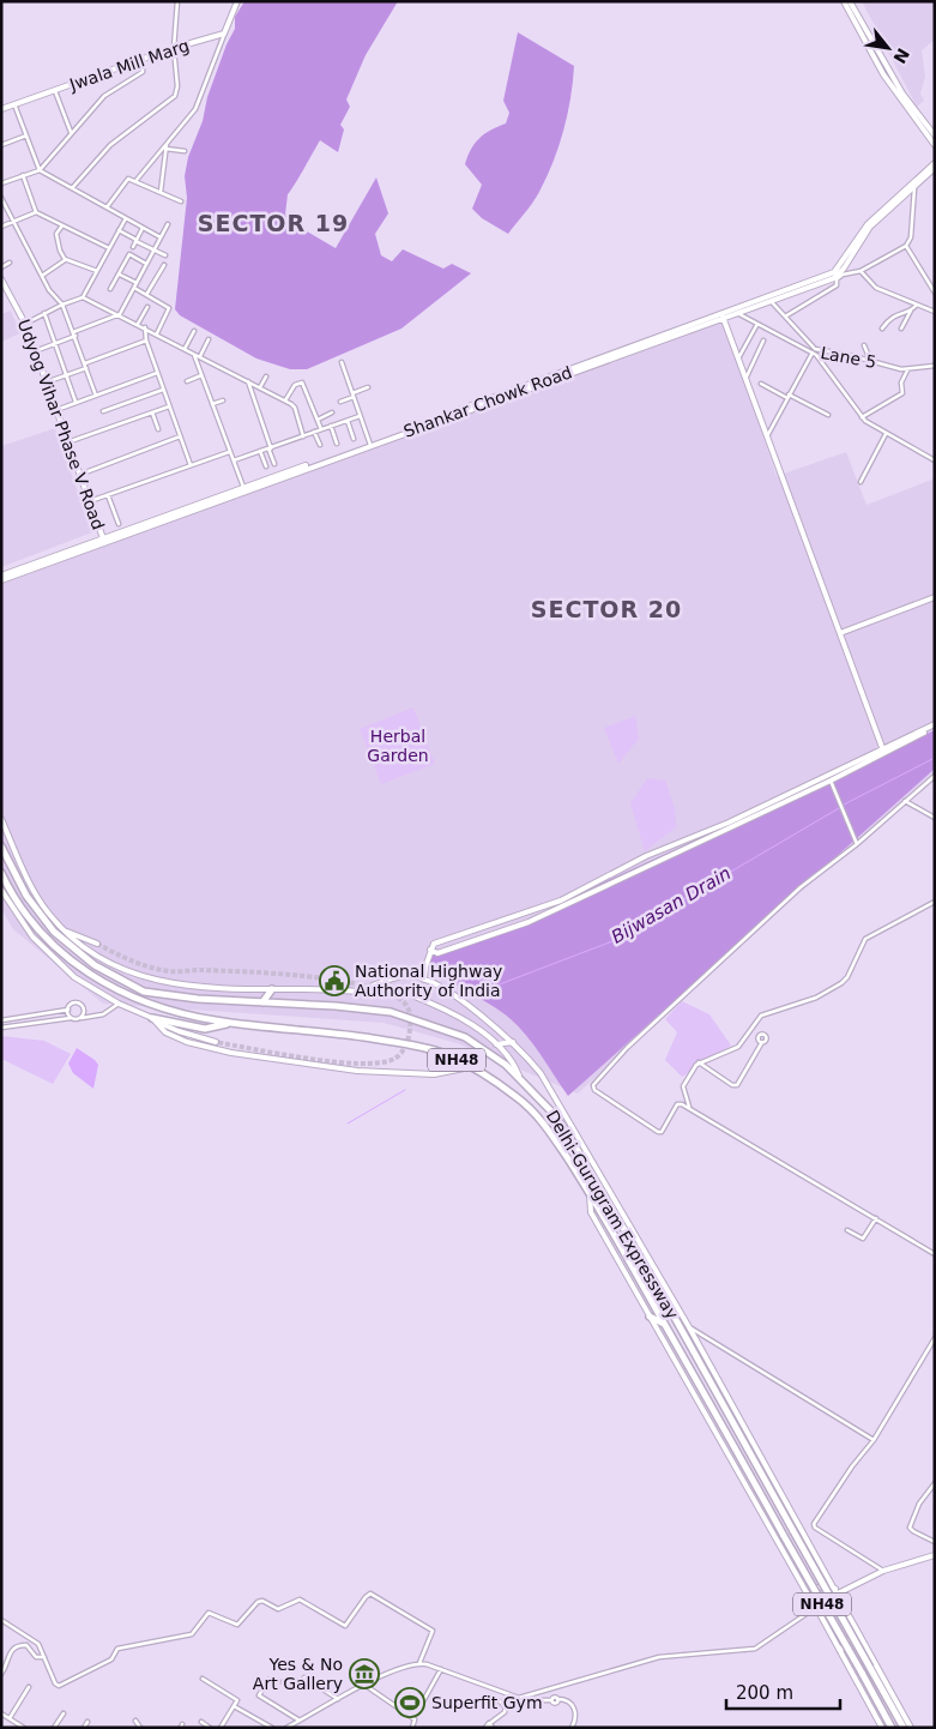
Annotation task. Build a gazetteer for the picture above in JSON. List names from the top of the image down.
{
  "streets": {
    "highway": ["NH48", "Delhi-Gurugram Expressway"],
    "main road": ["Jwala Mill Marg", "Shankar Chowk Road", "Udyog Vihar Phase V Road"],
    "street": ["Lane 5"]
  },
  "crossings": [
    ["Lane 5", "Shankar Chowk Road"],
    ["Shankar Chowk Road", "Udyog Vihar Phase V Road"]
  ],
  "districts": ["SECTOR 19", "SECTOR 20"],
  "water": ["Bijwasan Drain"],
  "parks": ["Herbal Garden"],
  "places": {
    "public building": ["National Highway Authority of India"],
    "museum": ["Yes & No Art Gallery"],
    "sports": ["Superfit Gym"]
  },
  "scale_bar": "200 m",
  "north": "bottom right"
}
